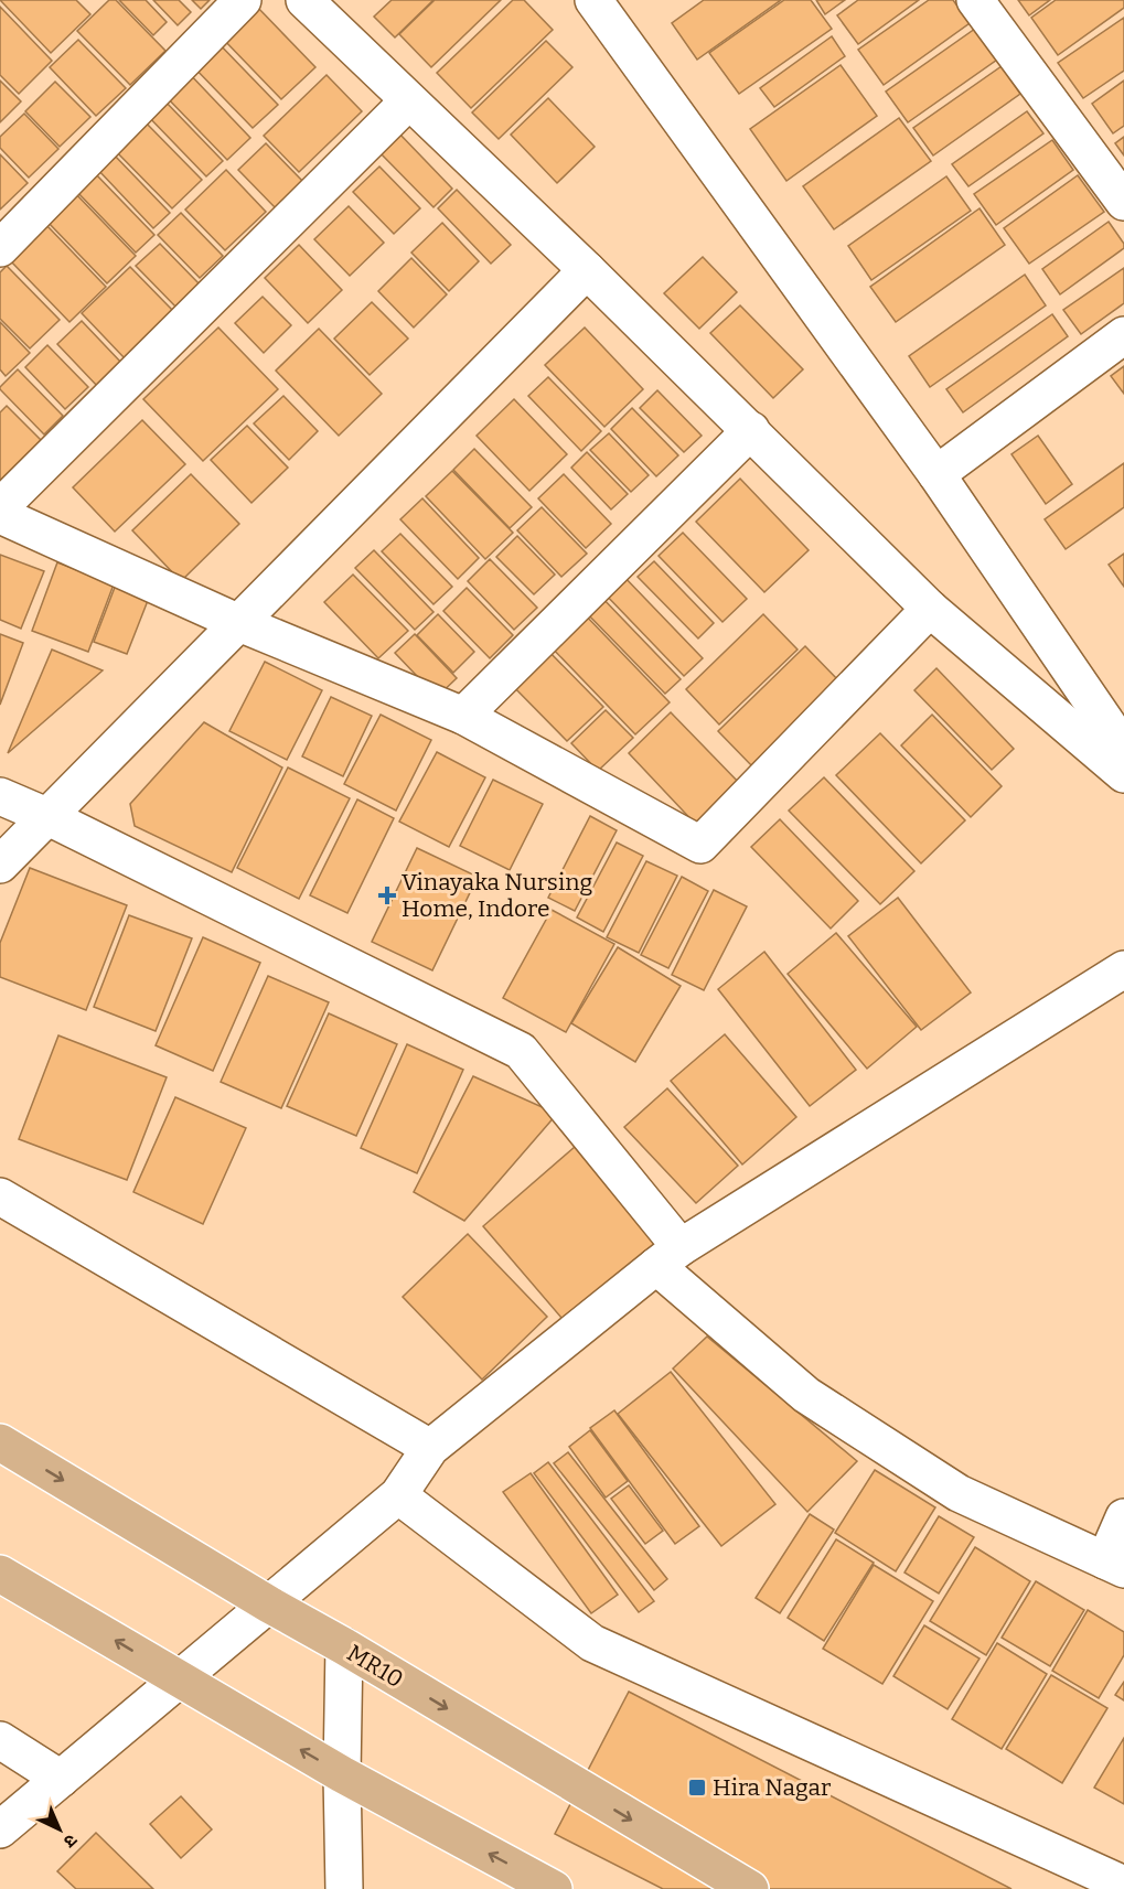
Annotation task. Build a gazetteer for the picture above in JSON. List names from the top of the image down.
{
  "streets": {
    "main road": ["MR10"]
  },
  "places": {
    "health": ["Vinayaka Nursing Home, Indore"],
    "transit": ["Hira Nagar"]
  },
  "north": "bottom right"
}
